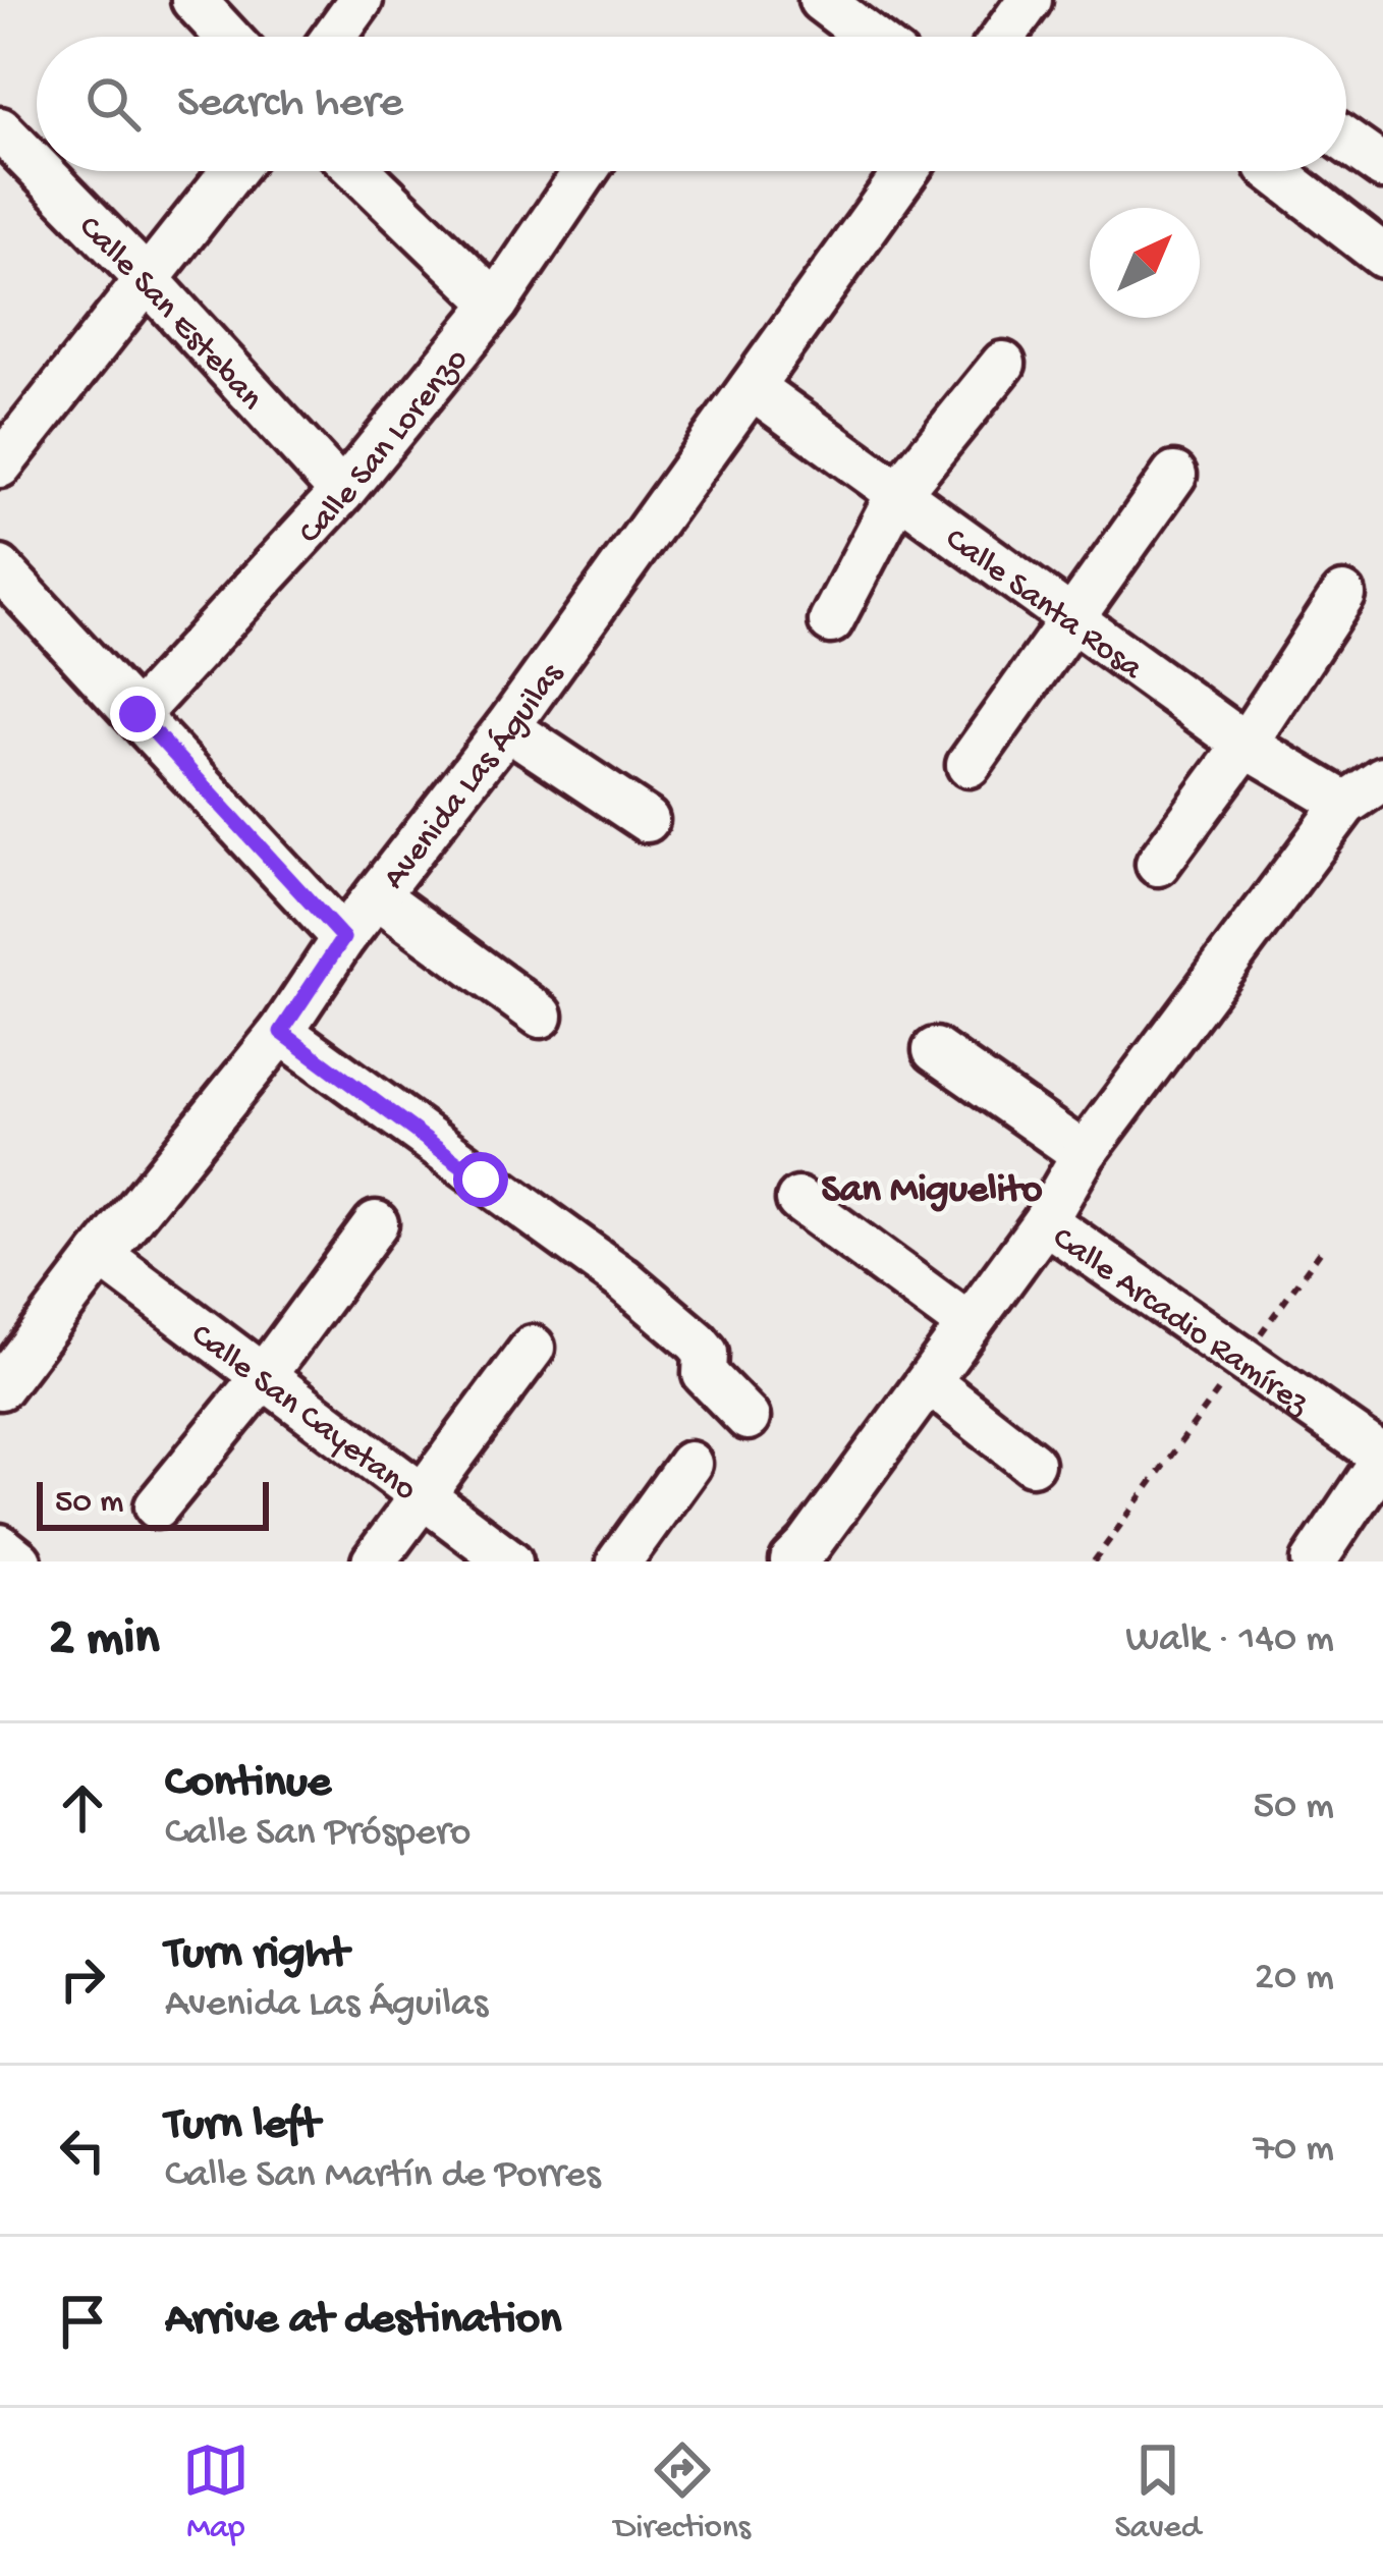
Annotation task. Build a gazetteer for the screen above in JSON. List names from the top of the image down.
{
  "streets": {
    "street": [
      "Calle San Esteban",
      "Calle San Lorenzo",
      "Calle Santa Rosa",
      "Avenida Las Águilas",
      "Calle Arcadio Ramírez",
      "Calle San Cayetano"
    ]
  },
  "crossings": [
    ["Calle San Esteban", "Calle San Lorenzo"],
    ["Calle Santa Rosa", "Avenida Las Águilas"],
    ["Avenida Las Águilas", "Calle San Cayetano"]
  ],
  "districts": ["San Miguelito"],
  "scale_bar": "50 m",
  "north": "top right",
  "page": {
    "search": "Search here",
    "scale": "50 m",
    "heading": ["2 min", "Walk · 140 m"],
    "list": [
      ["Continue", "Calle San Próspero", "50 m"],
      ["Turn right", "Avenida Las Águilas", "20 m"],
      ["Turn left", "Calle San Martín de Porres", "70 m"],
      "Arrive at destination"
    ],
    "nav": ["Map", "Directions", "Saved"]
  }
}
